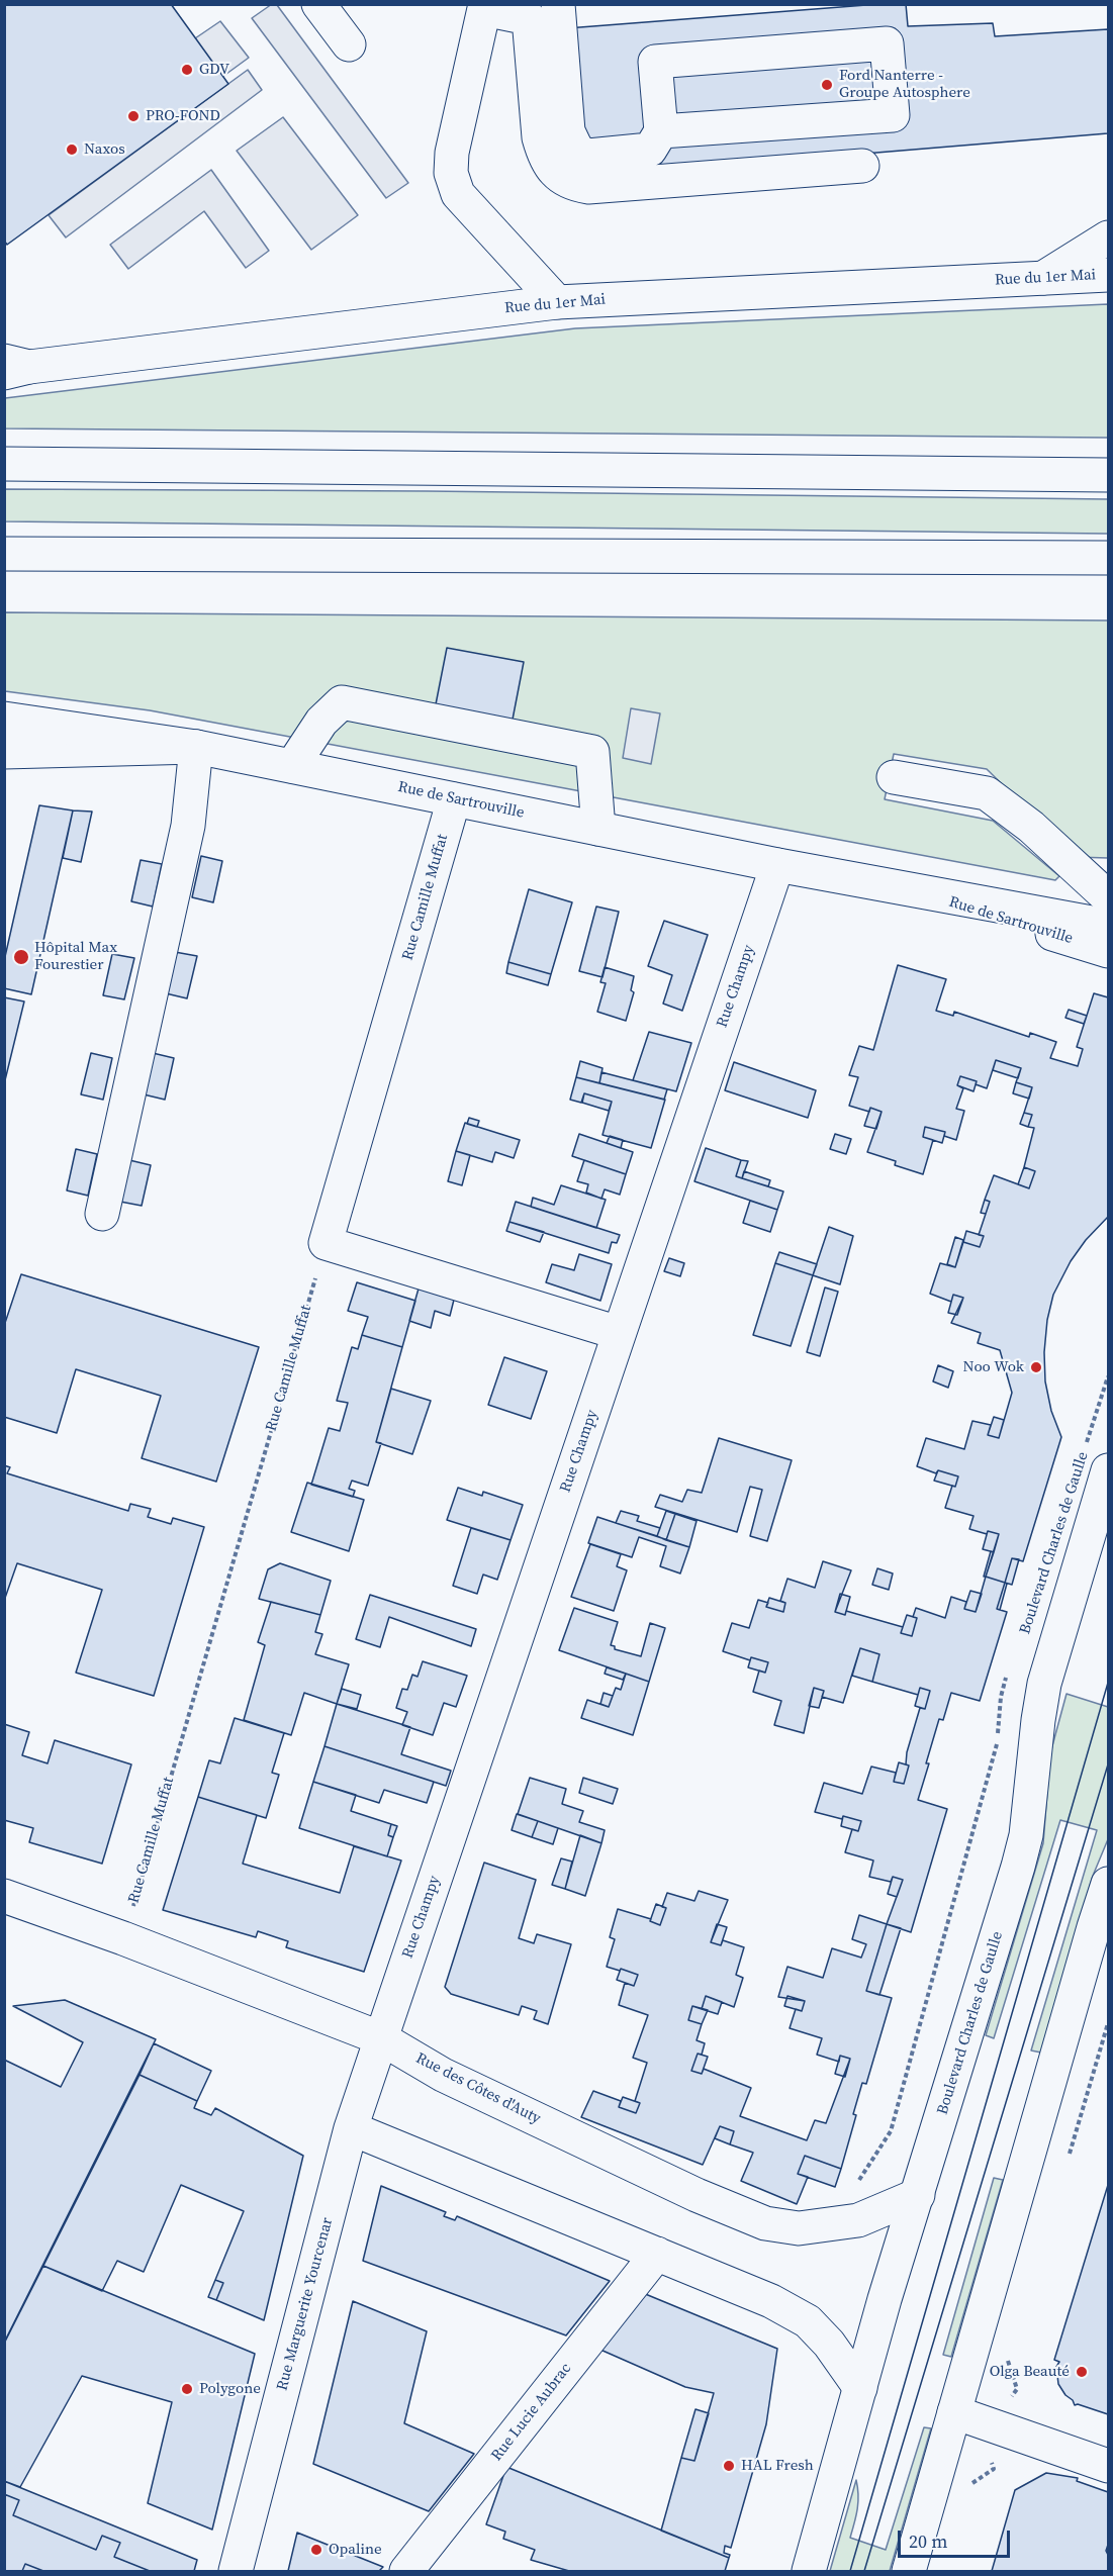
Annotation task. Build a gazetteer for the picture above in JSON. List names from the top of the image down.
{
  "streets": {
    "main road": [
      "Rue du 1er Mai",
      "Rue de Sartrouville",
      "Rue Camille Muffat",
      "Rue Champy",
      "Boulevard Charles de Gaulle",
      "Rue des Côtes d'Auty",
      "Rue Marguerite Yourcenar",
      "Rue Lucie Aubrac"
    ]
  },
  "crossings": [
    ["Rue de Sartrouville", "Rue Camille Muffat"],
    ["Rue de Sartrouville", "Rue Champy"],
    ["Rue Camille Muffat", "Rue des Côtes d'Auty"],
    ["Rue Champy", "Rue des Côtes d'Auty"],
    ["Rue Champy", "Rue Marguerite Yourcenar"],
    ["Boulevard Charles de Gaulle", "Rue des Côtes d'Auty"],
    ["Rue des Côtes d'Auty", "Rue Marguerite Yourcenar"]
  ],
  "places": [
    "GDV",
    "Ford Nanterre - Groupe Autosphere",
    "PRO-FOND",
    "Naxos",
    "Hôpital Max Fourestier",
    "Noo Wok",
    "Olga Beauté",
    "Polygone",
    "HAL Fresh",
    "Opaline"
  ],
  "scale_bar": "20 m"
}
